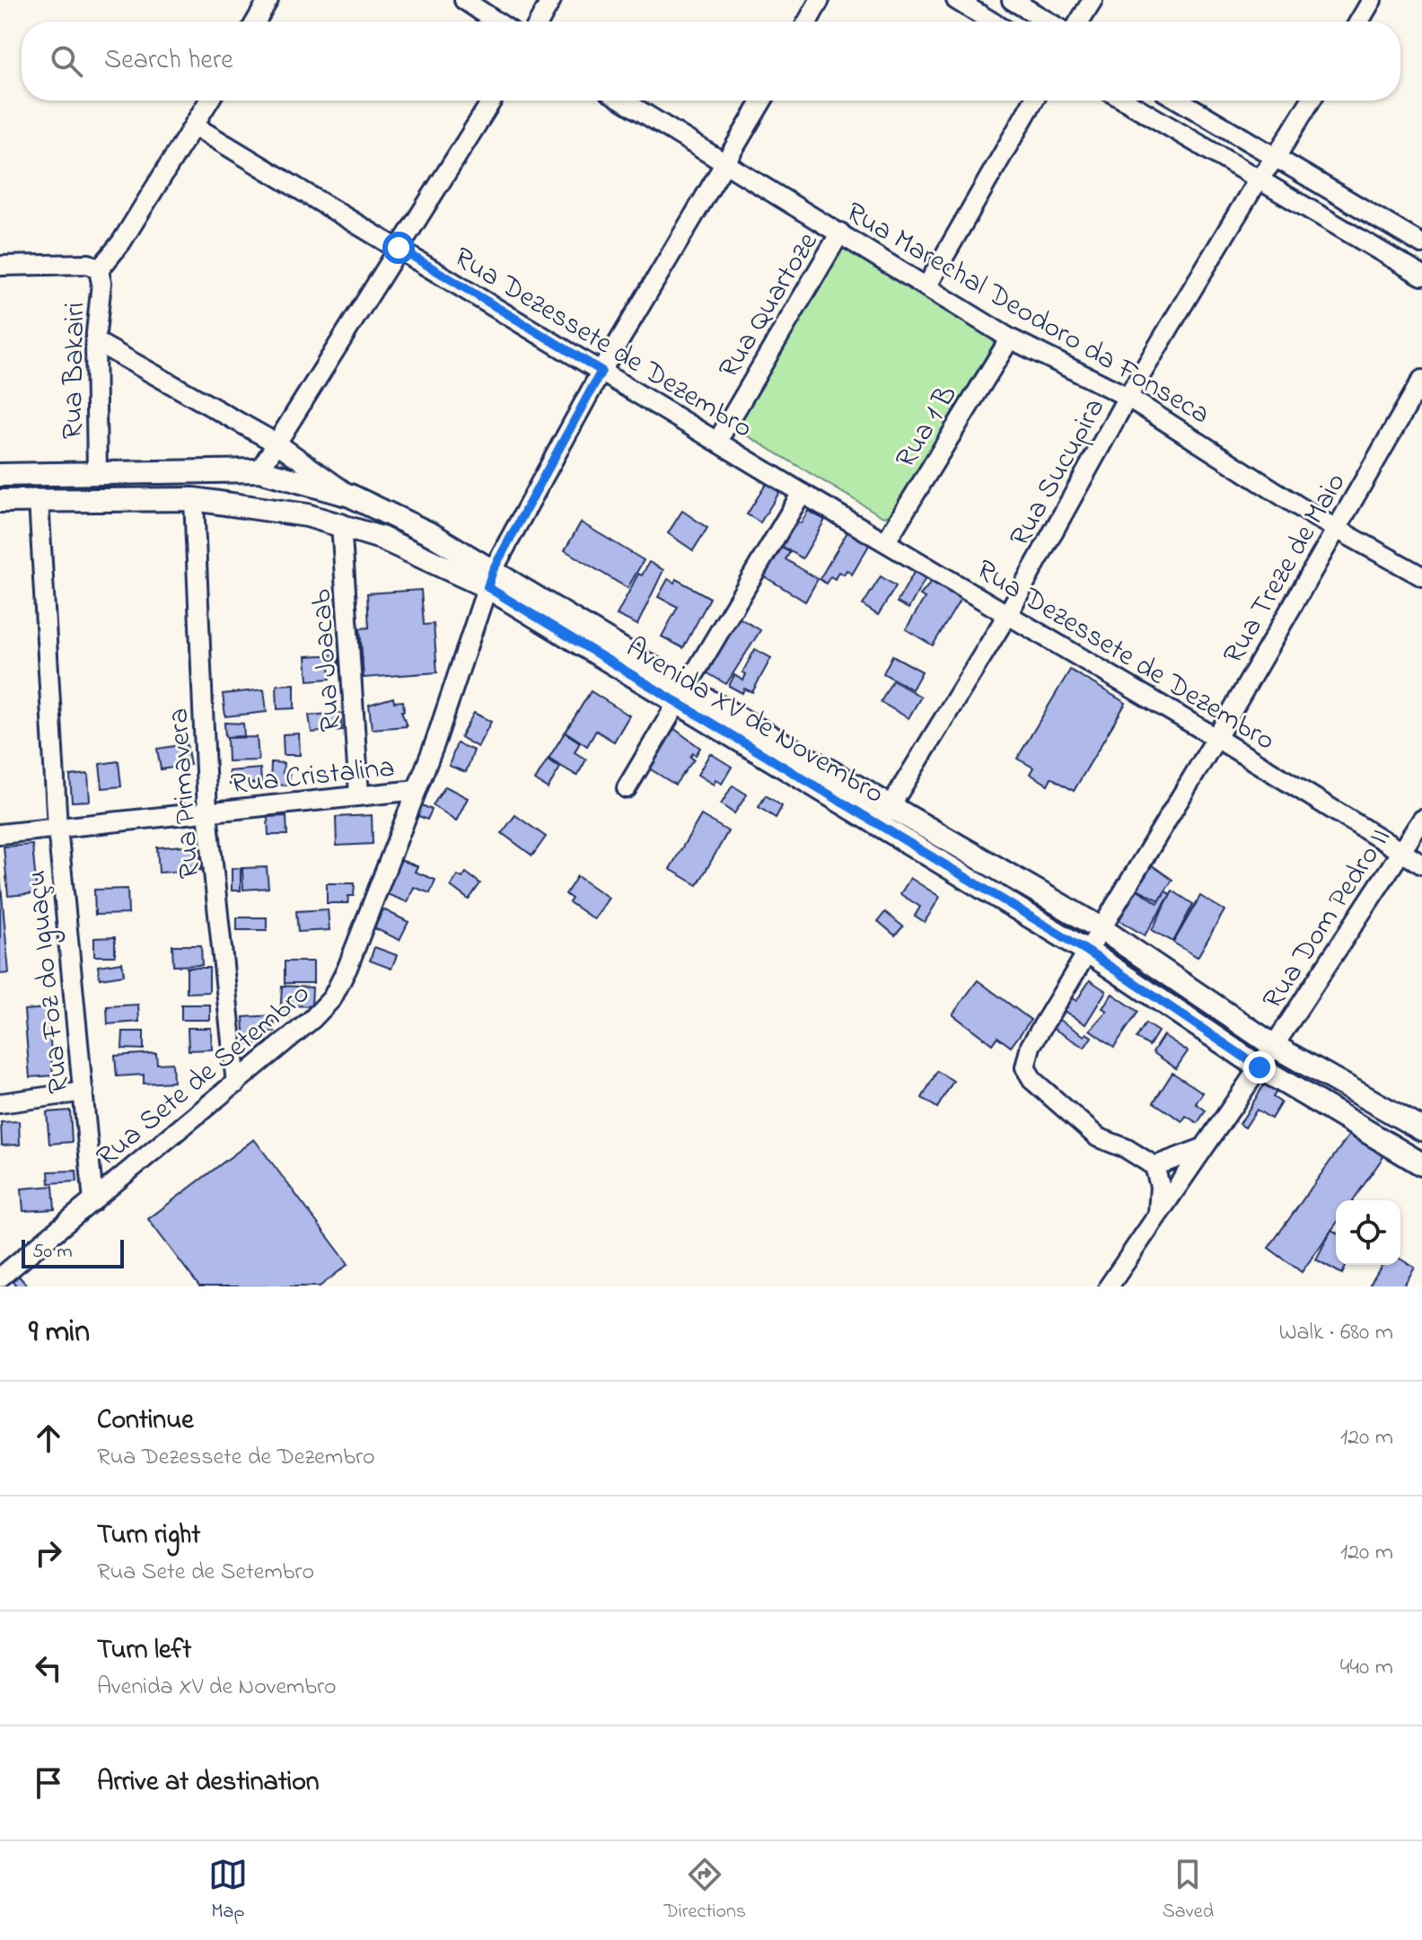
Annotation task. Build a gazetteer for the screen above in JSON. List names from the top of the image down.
{
  "streets": {
    "main road": ["Avenida XV de Novembro"],
    "street": [
      "Rua Quartoze",
      "Rua Marechal Deodoro da Fonseca",
      "Rua Dezessete de Dezembro",
      "Rua Bakairi",
      "Rua 1 B",
      "Rua Sucupira",
      "Rua Treze de Maio",
      "Rua Joacab",
      "Rua Cristalina",
      "Rua Primavera",
      "Rua Dom Pedro II",
      "Rua Foz do Iguaçu",
      "Rua Sete de Setembro"
    ]
  },
  "crossings": [
    ["Rua Quartoze", "Rua Marechal Deodoro da Fonseca"],
    ["Rua Quartoze", "Rua Dezessete de Dezembro"],
    ["Rua Marechal Deodoro da Fonseca", "Rua 1 B"],
    ["Rua Marechal Deodoro da Fonseca", "Rua Sucupira"],
    ["Rua Marechal Deodoro da Fonseca", "Rua Treze de Maio"],
    ["Rua Marechal Deodoro da Fonseca", "Rua Sete de Setembro"],
    ["Rua Dezessete de Dezembro", "Rua Bakairi"],
    ["Rua Dezessete de Dezembro", "Rua 1 B"],
    ["Rua Dezessete de Dezembro", "Rua Sucupira"],
    ["Rua Dezessete de Dezembro", "Rua Treze de Maio"],
    ["Rua Dezessete de Dezembro", "Rua Dom Pedro II"],
    ["Rua Dezessete de Dezembro", "Rua Sete de Setembro"],
    ["Rua Bakairi", "Avenida XV de Novembro"],
    ["Rua Sucupira", "Avenida XV de Novembro"],
    ["Rua Treze de Maio", "Avenida XV de Novembro"],
    ["Rua Joacab", "Avenida XV de Novembro"],
    ["Rua Joacab", "Rua Cristalina"],
    ["Avenida XV de Novembro", "Rua Primavera"],
    ["Avenida XV de Novembro", "Rua Dom Pedro II"],
    ["Avenida XV de Novembro", "Rua Foz do Iguaçu"],
    ["Avenida XV de Novembro", "Rua Sete de Setembro"],
    ["Rua Cristalina", "Rua Primavera"],
    ["Rua Cristalina", "Rua Foz do Iguaçu"],
    ["Rua Cristalina", "Rua Sete de Setembro"],
    ["Rua Primavera", "Rua Sete de Setembro"],
    ["Rua Foz do Iguaçu", "Rua Sete de Setembro"]
  ],
  "scale_bar": "50 m",
  "page": {
    "search": "Search here",
    "scale": "50 m",
    "heading": ["9 min", "Walk · 680 m"],
    "list": [
      ["Continue", "Rua Dezessete de Dezembro", "120 m"],
      ["Turn right", "Rua Sete de Setembro", "120 m"],
      ["Turn left", "Avenida XV de Novembro", "440 m"],
      "Arrive at destination"
    ],
    "nav": ["Map", "Directions", "Saved"]
  }
}
